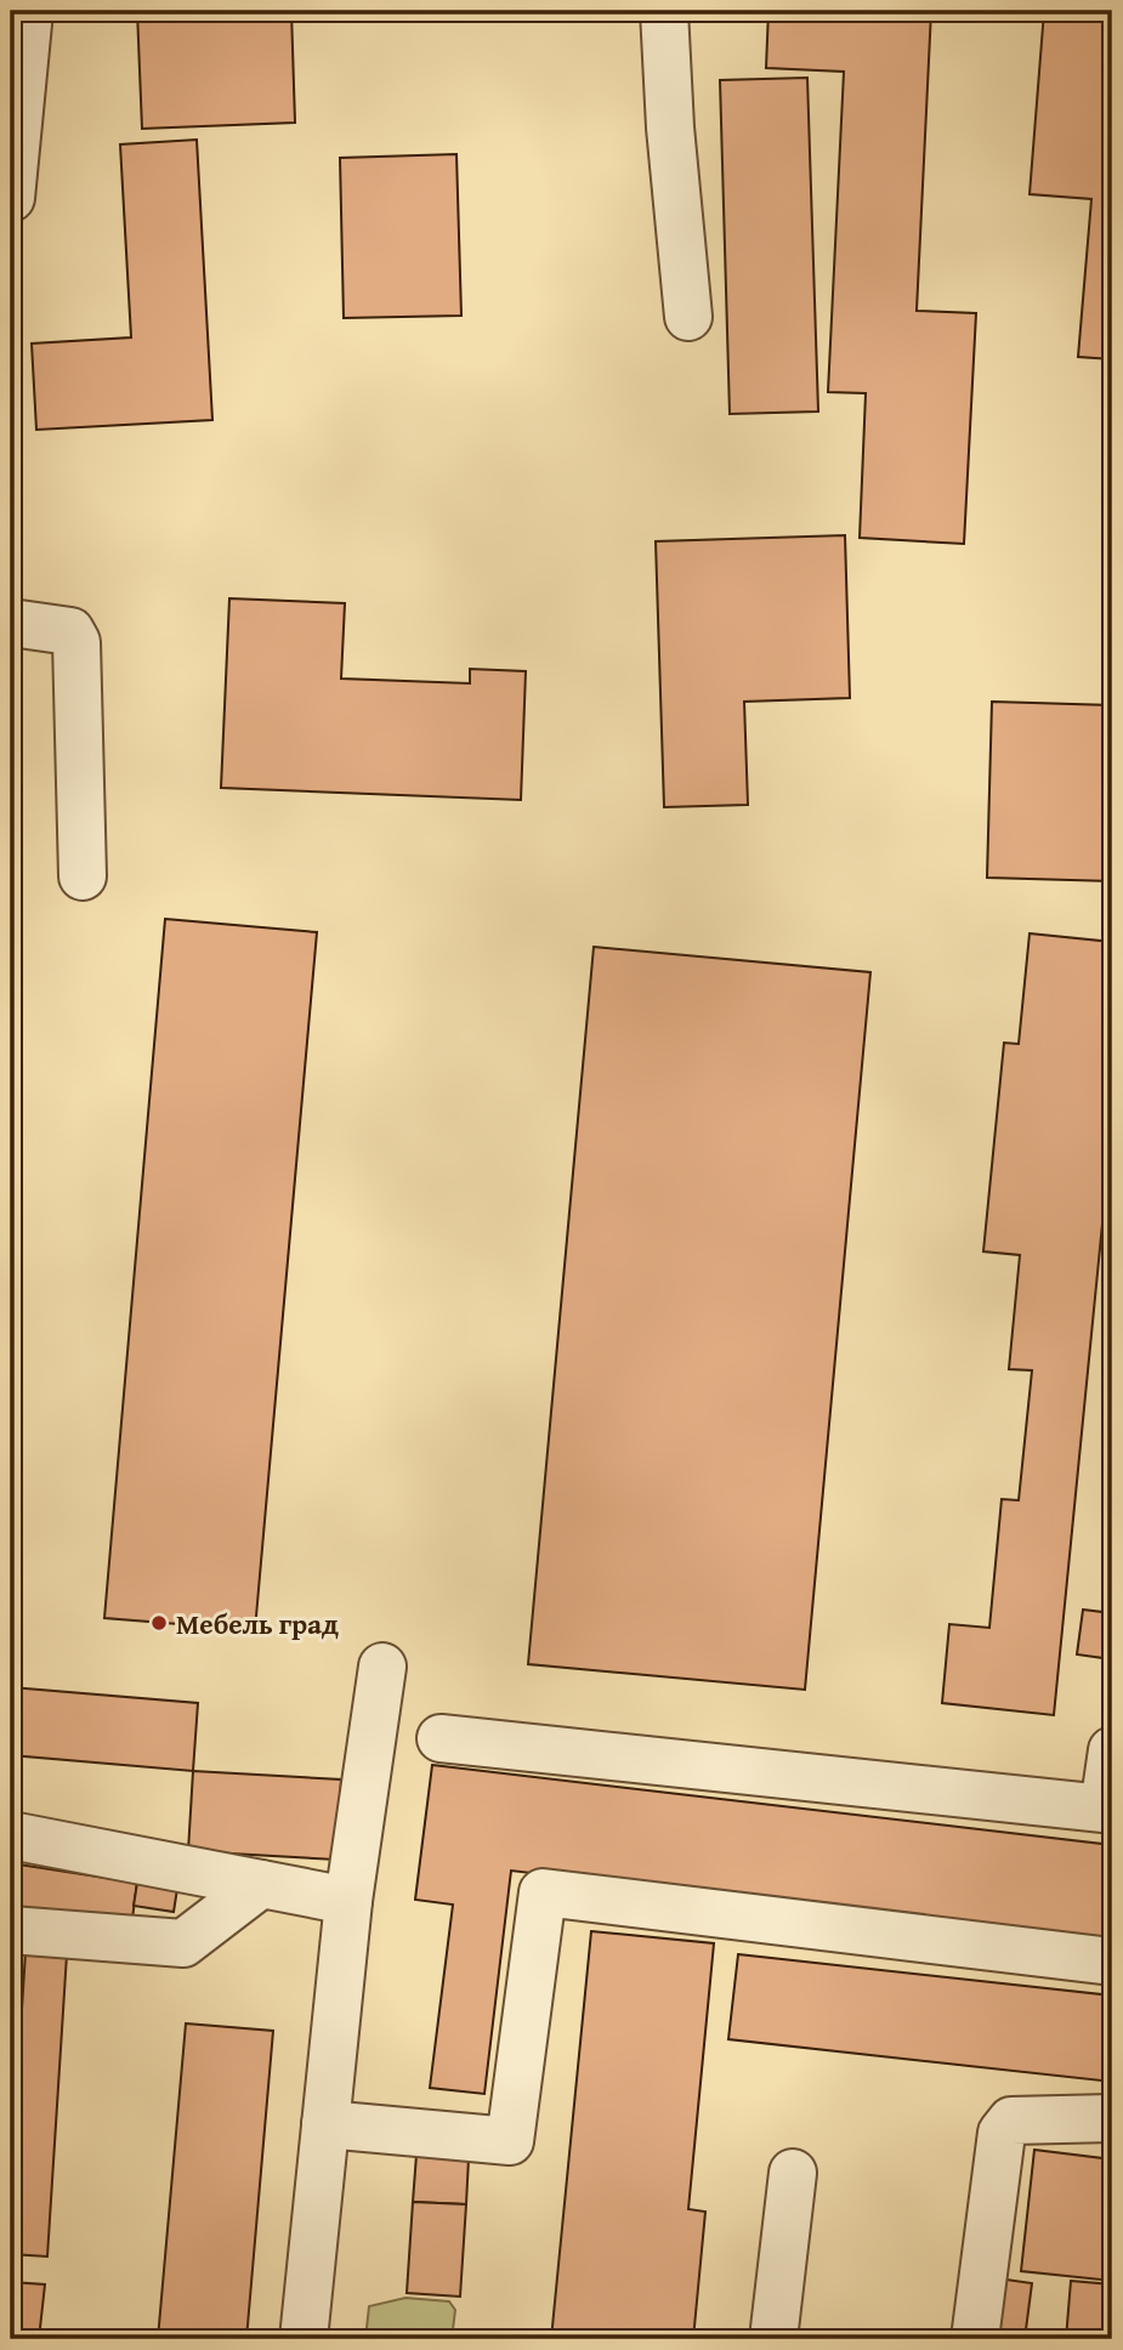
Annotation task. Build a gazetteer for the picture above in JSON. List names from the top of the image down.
{
  "places": ["Мебель град"]
}
